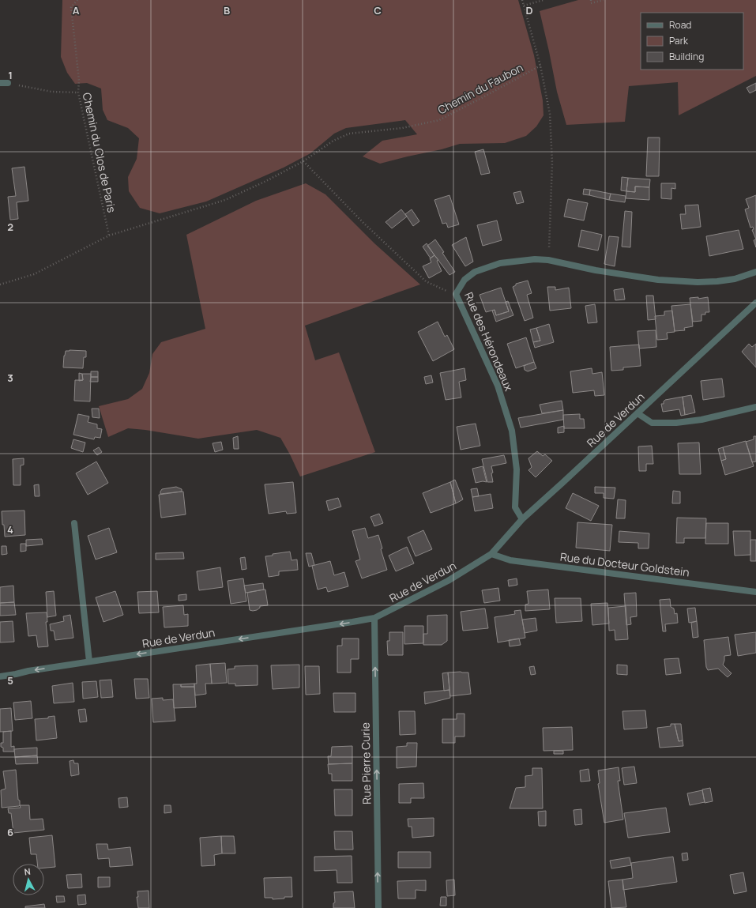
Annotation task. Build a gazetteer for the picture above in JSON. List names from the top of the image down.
{
  "streets": {
    "street": [
      "Rue des Hérondeaux",
      "Rue de Verdun",
      "Rue du Docteur Goldstein",
      "Rue Pierre Curie"
    ],
    "path": ["Chemin du Faubon", "Chemin du Clos de Paris"]
  },
  "crossings": [
    ["Chemin du Faubon", "Chemin du Clos de Paris"],
    ["Rue des Hérondeaux", "Rue de Verdun"],
    ["Rue de Verdun", "Rue du Docteur Goldstein"],
    ["Rue de Verdun", "Rue Pierre Curie"]
  ],
  "one_way": ["Rue de Verdun", "Rue Pierre Curie"],
  "legend": ["Road", "Park", "Building"],
  "north": "top",
  "grid": {
    "columns": [
      "A",
      "B",
      "C",
      "D"
    ],
    "rows": [
      "1",
      "2",
      "3",
      "4",
      "5",
      "6"
    ]
  }
}
